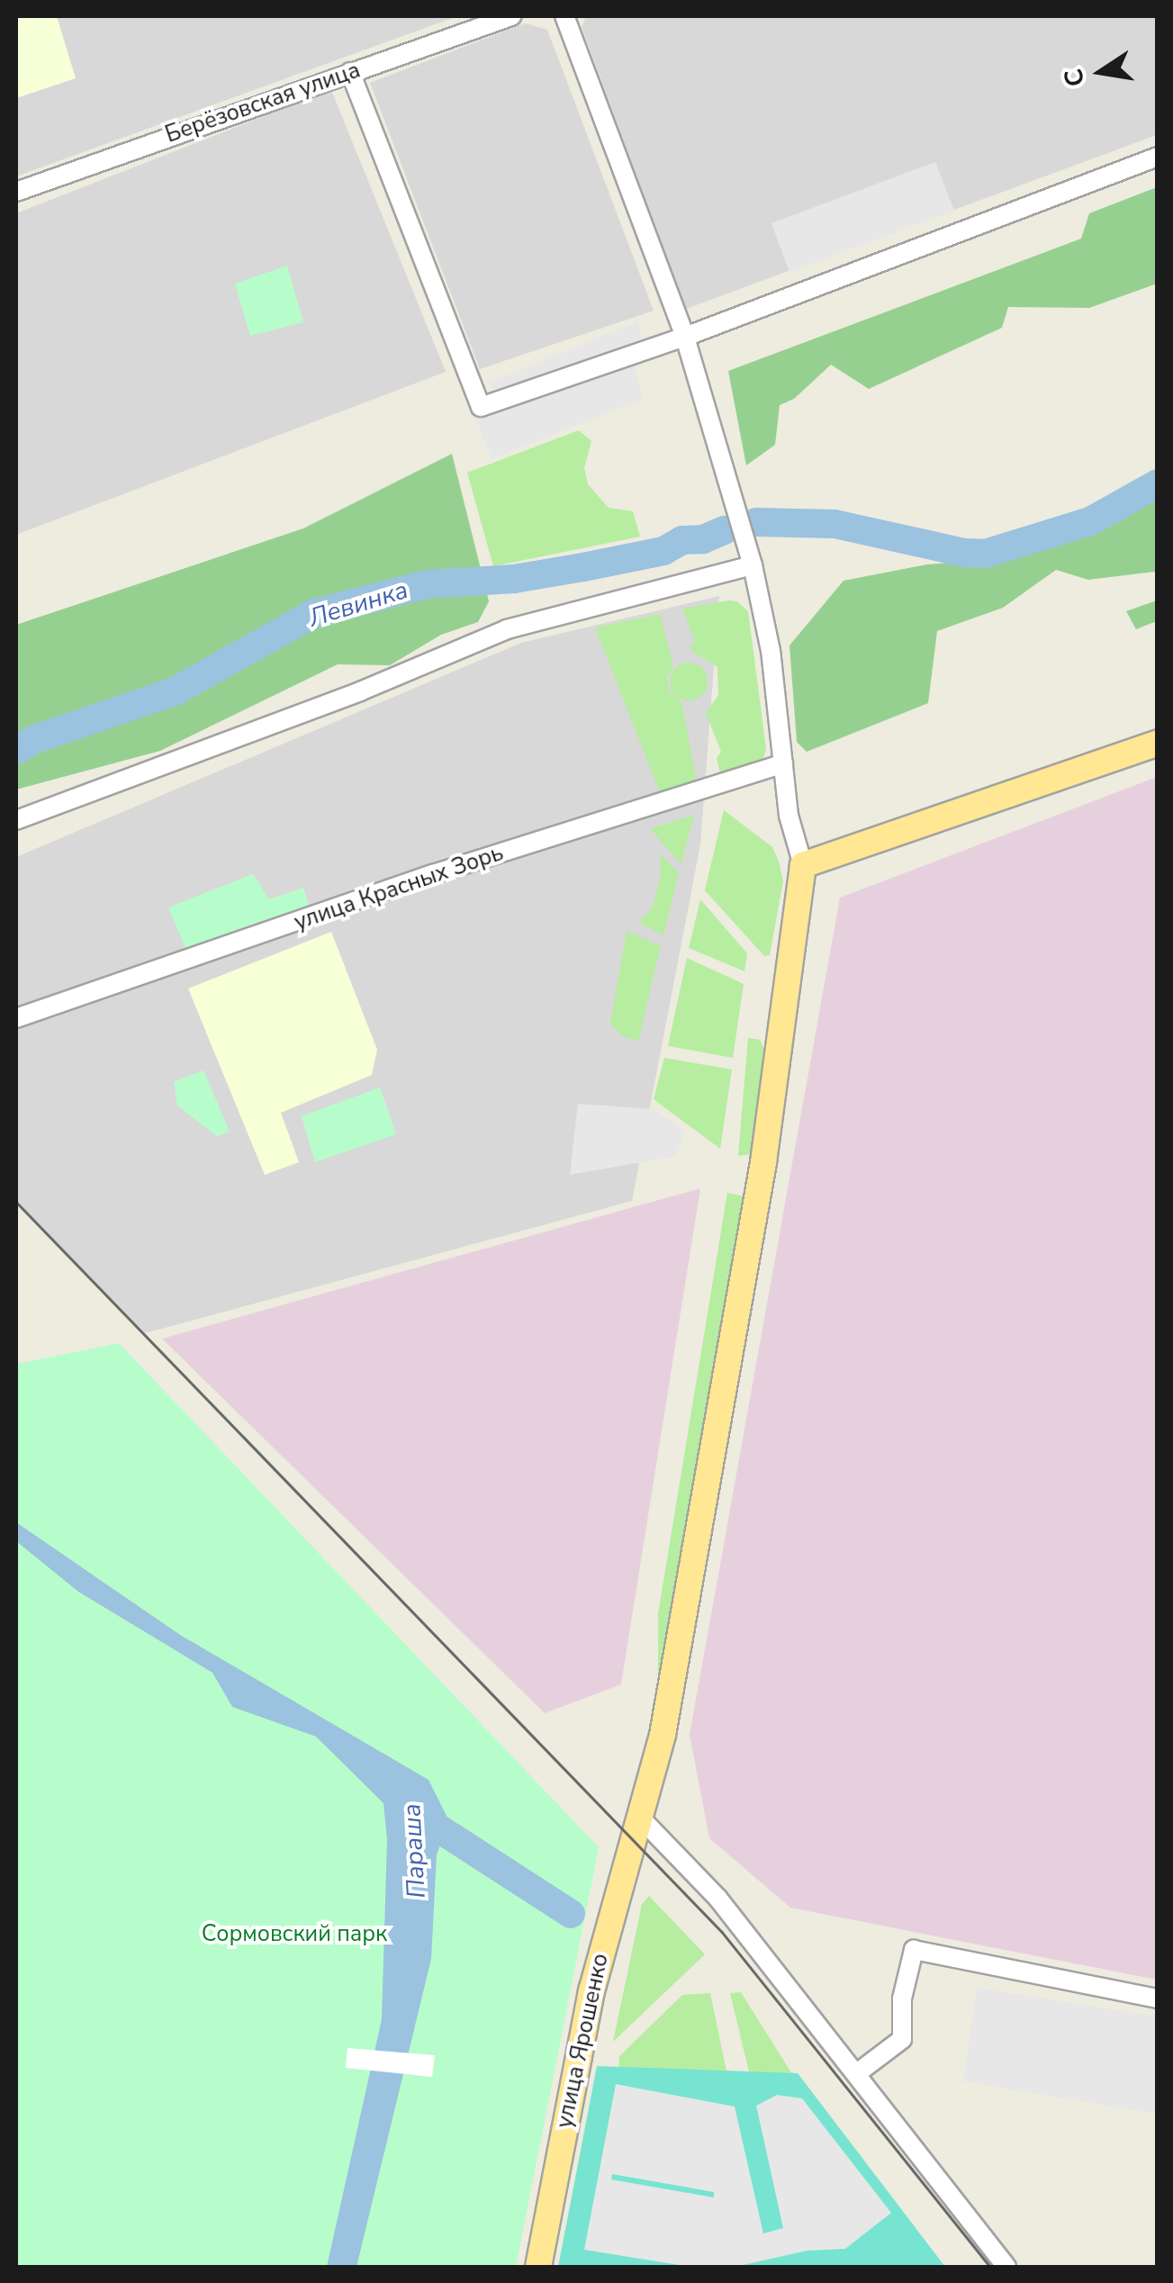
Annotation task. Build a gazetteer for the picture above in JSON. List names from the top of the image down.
{
  "streets": {
    "main road": ["улица Ярошенко"],
    "street": ["Берёзовская улица", "улица Красных Зорь"]
  },
  "water": ["Левинка", "Параша"],
  "parks": ["Сормовский парк"],
  "north": "left"
}
